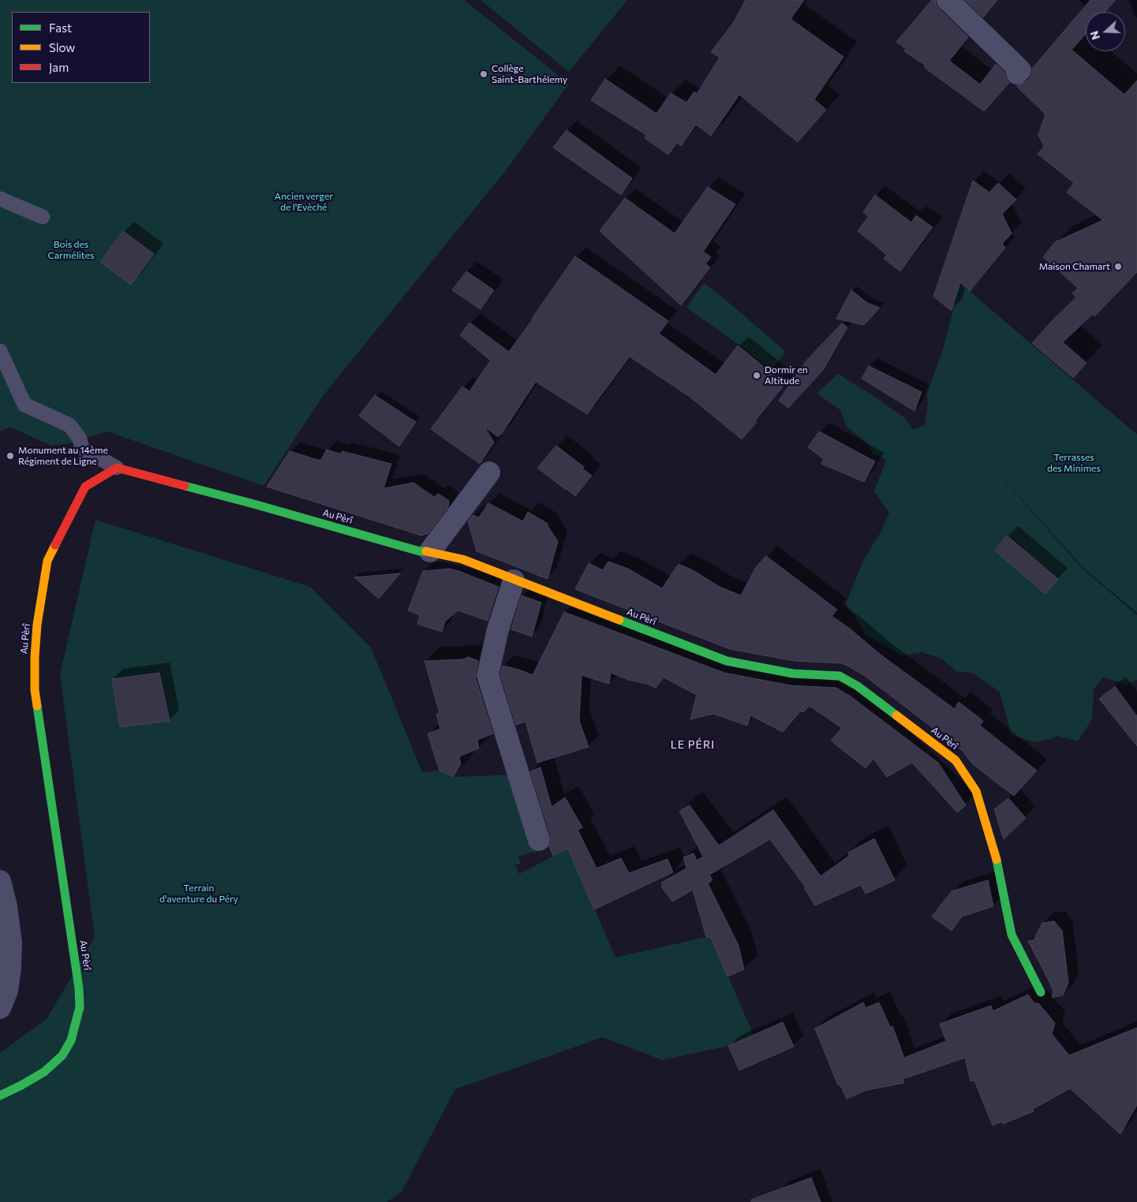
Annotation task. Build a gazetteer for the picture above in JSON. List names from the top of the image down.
{
  "streets": {
    "street": ["Au Pèrî"]
  },
  "districts": ["LE PÉRI"],
  "parks": [
    "Ancien verger de l'Evèché",
    "Bois des Carmélites",
    "Terrasses des Minimes",
    "Terrain d'aventure du Péry"
  ],
  "places": [
    "Collège Saint-Barthélemy",
    "Maison Chamart",
    "Dormir en Altitude",
    "Monument au 14ème Régiment de Ligne"
  ],
  "legend": ["Fast", "Slow", "Jam"],
  "north": "left"
}
